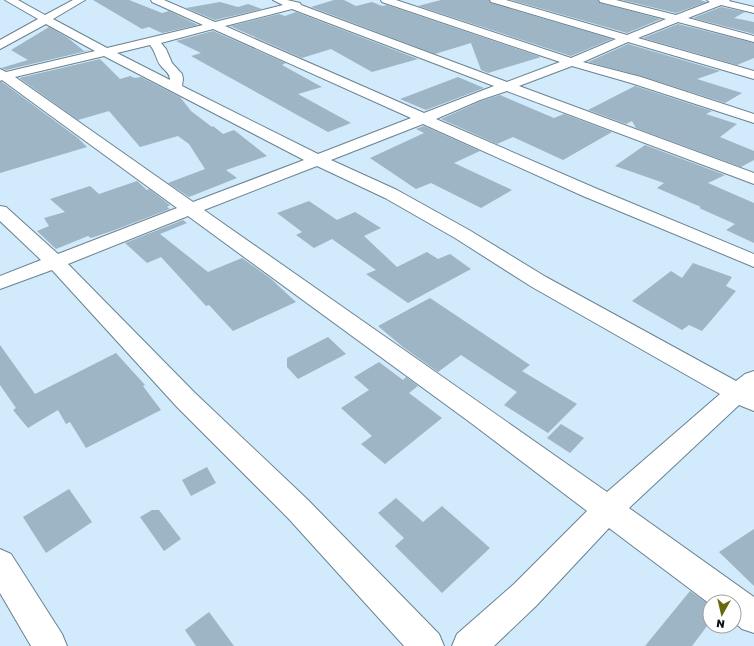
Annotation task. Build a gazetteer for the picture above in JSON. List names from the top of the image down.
{
  "north": "bottom"
}
